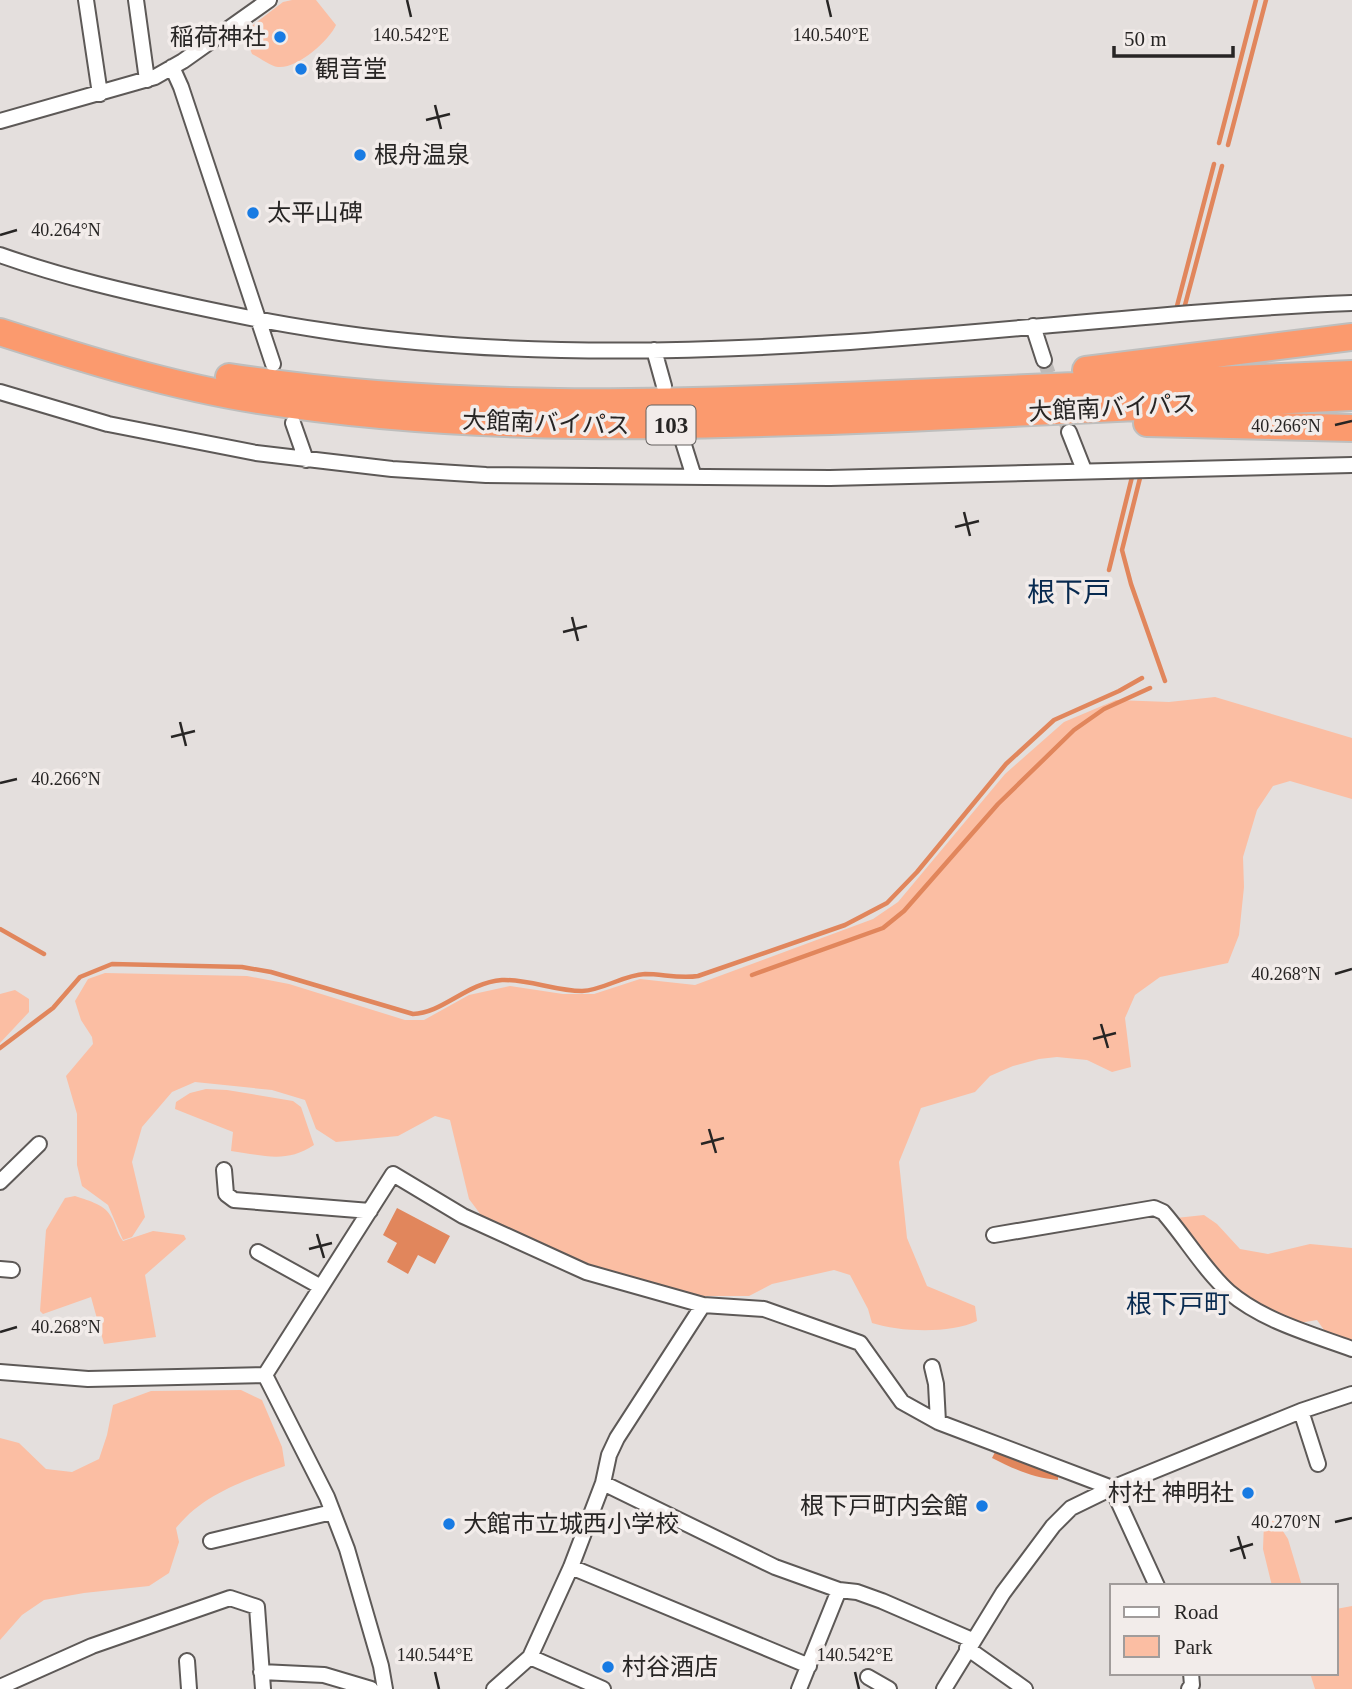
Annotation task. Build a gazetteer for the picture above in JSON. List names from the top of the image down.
{
  "streets": {
    "highway": ["大館南バイパス", "103"]
  },
  "districts": ["根下戸", "根下戸町"],
  "places": [
    "稲荷神社",
    "観音堂",
    "根舟温泉",
    "太平山碑",
    "村社 神明社",
    "根下戸町内会館",
    "大館市立城西小学校",
    "村谷酒店"
  ],
  "legend": ["Road", "Park"],
  "scale_bar": "50 m",
  "coordinates": [
    "140.542°E",
    "140.540°E",
    "40.264°N",
    "40.266°N",
    "40.268°N",
    "40.270°N",
    "140.544°E"
  ]
}
